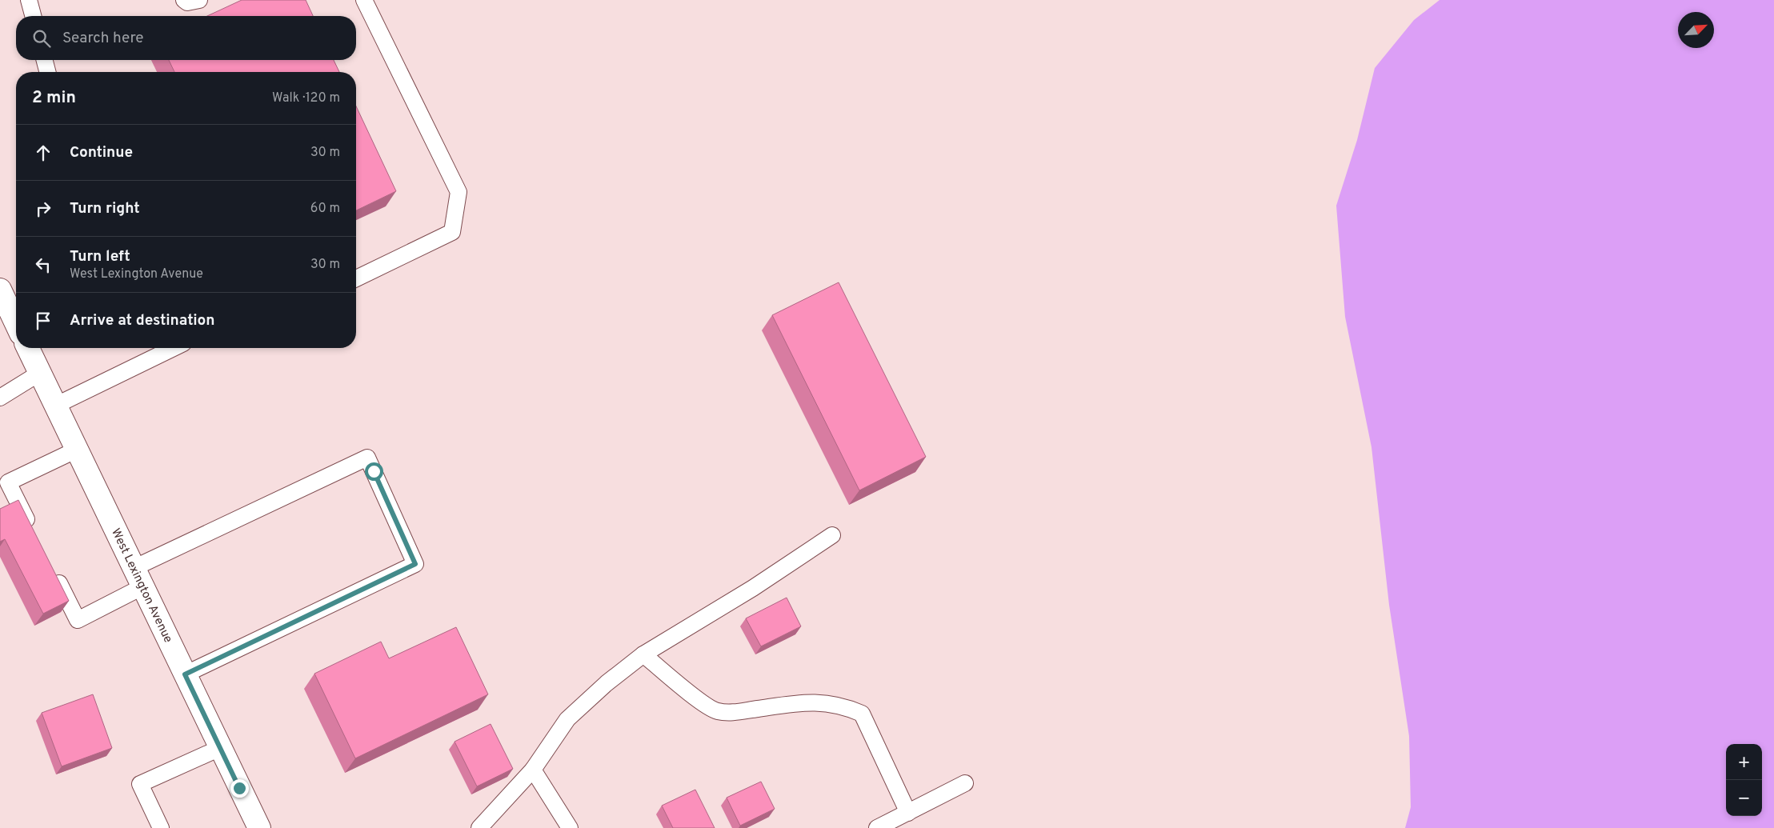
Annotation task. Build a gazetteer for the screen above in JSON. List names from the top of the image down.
{
  "streets": {
    "main road": ["West Lexington Avenue"]
  },
  "north": "top right",
  "page": {
    "search": "Search here",
    "heading": ["2 min", "Walk · 120 m"],
    "list": [
      ["Continue", "30 m"],
      ["Turn right", "60 m"],
      ["Turn left", "West Lexington Avenue", "30 m"],
      "Arrive at destination"
    ],
    "map_buttons": ["+", "−"]
  }
}
